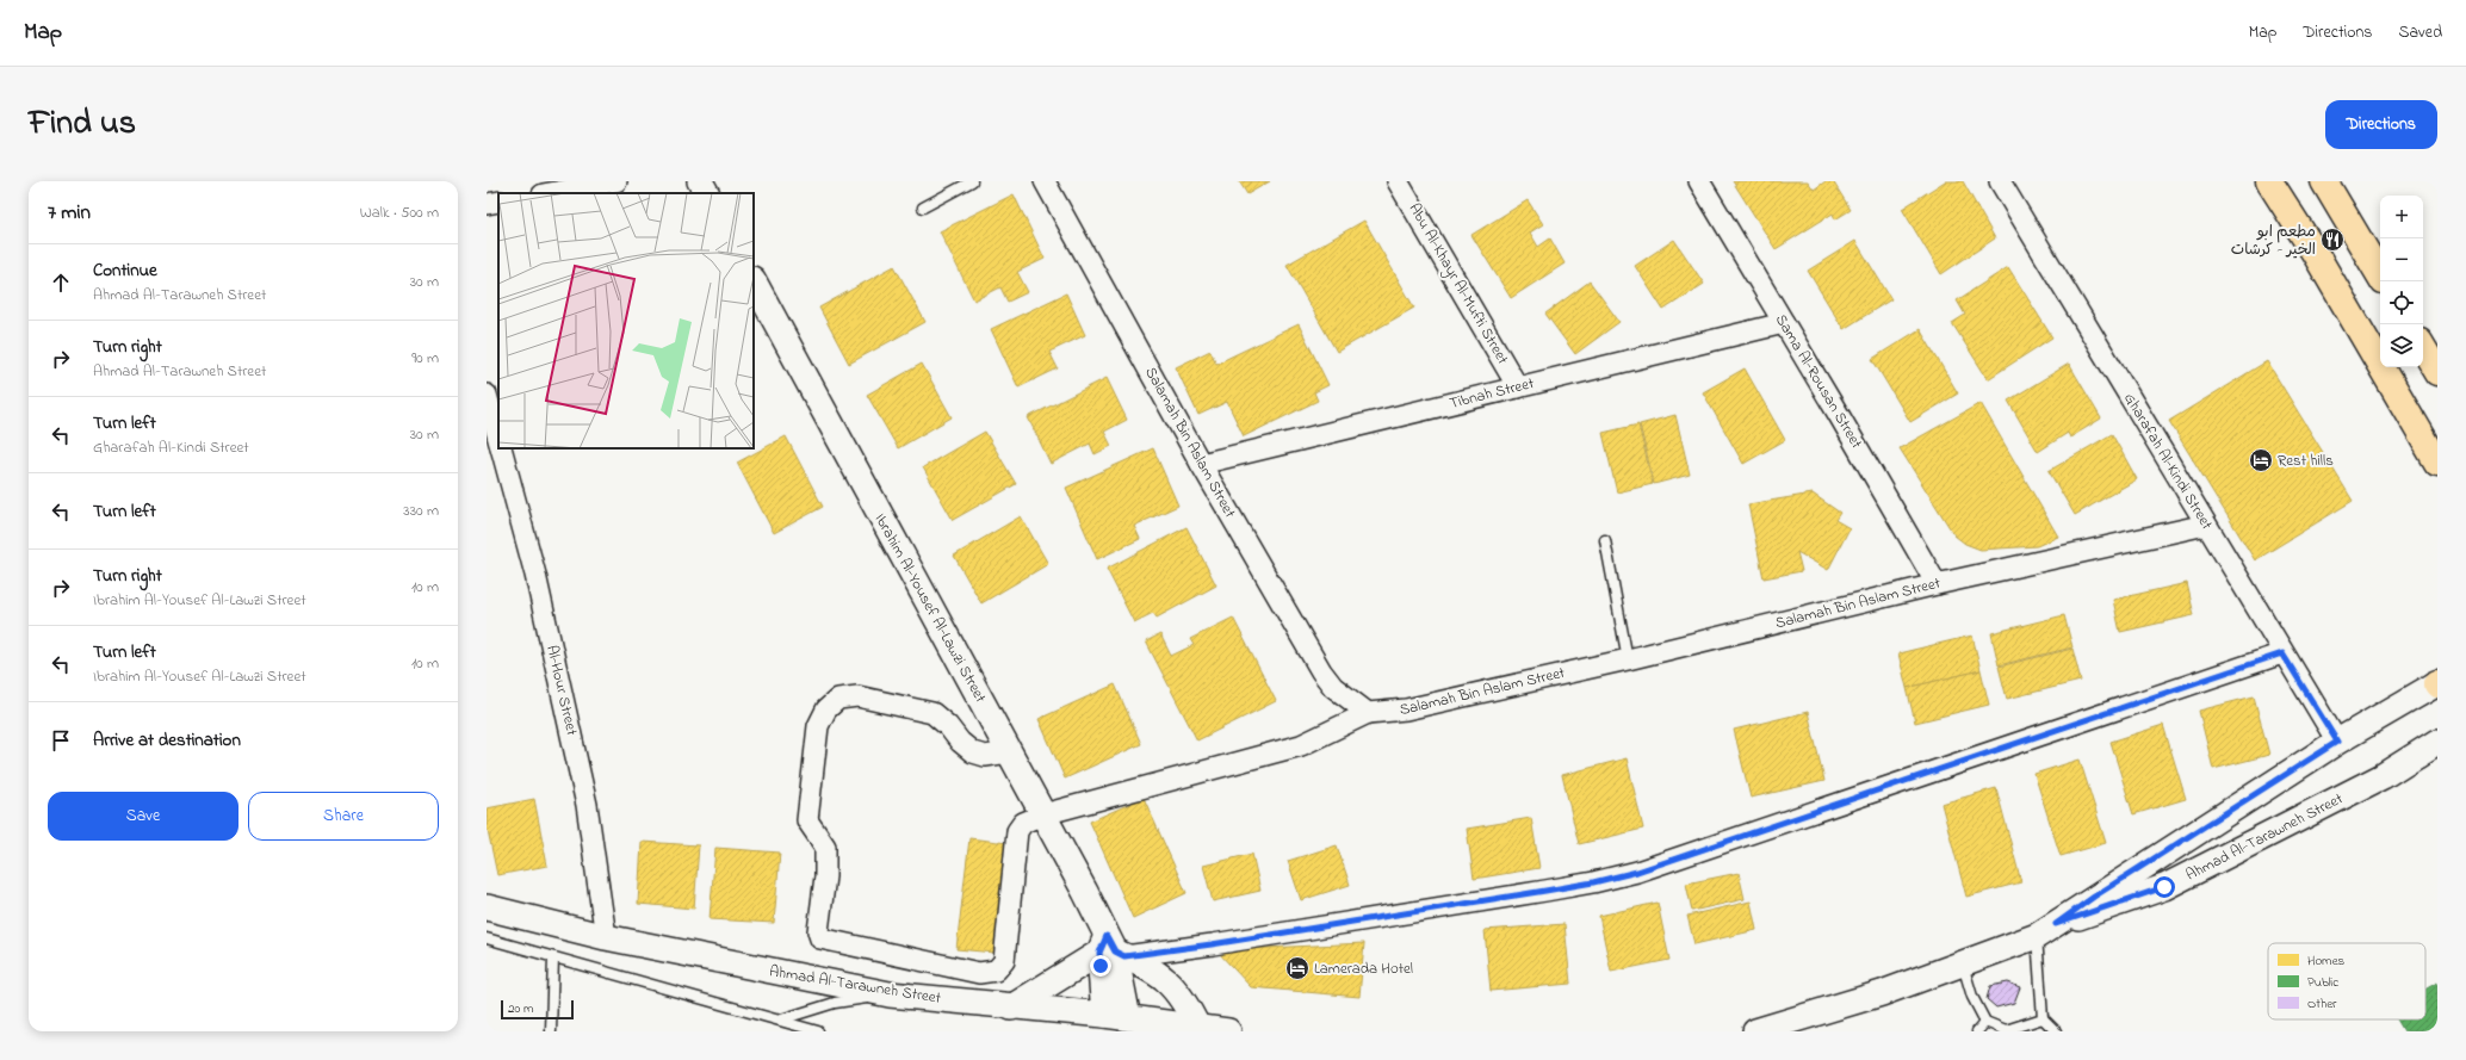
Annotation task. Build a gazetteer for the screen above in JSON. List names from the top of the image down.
{
  "streets": {
    "street": [
      "Abu Al-Khayr Al-Mufti Street",
      "Sama Al-Rousan Street",
      "Tibnah Street",
      "Salamah Bin Aslam Street",
      "Gharafah Al-Kindi Street",
      "Ibrahim Al-Yousef Al-Lawzi Street",
      "Al-Hour Street",
      "Ahmad Al-Tarawneh Street"
    ]
  },
  "crossings": [
    ["Abu Al-Khayr Al-Mufti Street", "Tibnah Street"],
    ["Sama Al-Rousan Street", "Tibnah Street"],
    ["Sama Al-Rousan Street", "Salamah Bin Aslam Street"],
    ["Tibnah Street", "Salamah Bin Aslam Street"],
    ["Salamah Bin Aslam Street", "Gharafah Al-Kindi Street"],
    ["Gharafah Al-Kindi Street", "Ahmad Al-Tarawneh Street"],
    ["Ibrahim Al-Yousef Al-Lawzi Street", "Ahmad Al-Tarawneh Street"],
    ["Al-Hour Street", "Ahmad Al-Tarawneh Street"]
  ],
  "places": {
    "restaurant": ["مطعم ابو الخير - كرشات"],
    "hotel": ["Rest hills", "Lamerada Hotel"]
  },
  "legend": ["Homes", "Public", "Other"],
  "scale_bar": "20 m",
  "page": {
    "header": "Map",
    "nav": ["Map", "Directions", "Saved"],
    "title": "Find us",
    "buttons": [
      "Directions",
      ["Save", "Share"]
    ],
    "heading": ["7 min", "Walk · 500 m"],
    "map_buttons": ["+", "−"],
    "list": [
      ["Continue", "Ahmad Al-Tarawneh Street", "30 m"],
      ["Turn right", "Ahmad Al-Tarawneh Street", "90 m"],
      ["Turn left", "Gharafah Al-Kindi Street", "30 m"],
      ["Turn left", "330 m"],
      ["Turn right", "Ibrahim Al-Yousef Al-Lawzi Street", "10 m"],
      ["Turn left", "Ibrahim Al-Yousef Al-Lawzi Street", "10 m"],
      "Arrive at destination"
    ],
    "scale": "20 m"
  }
}
